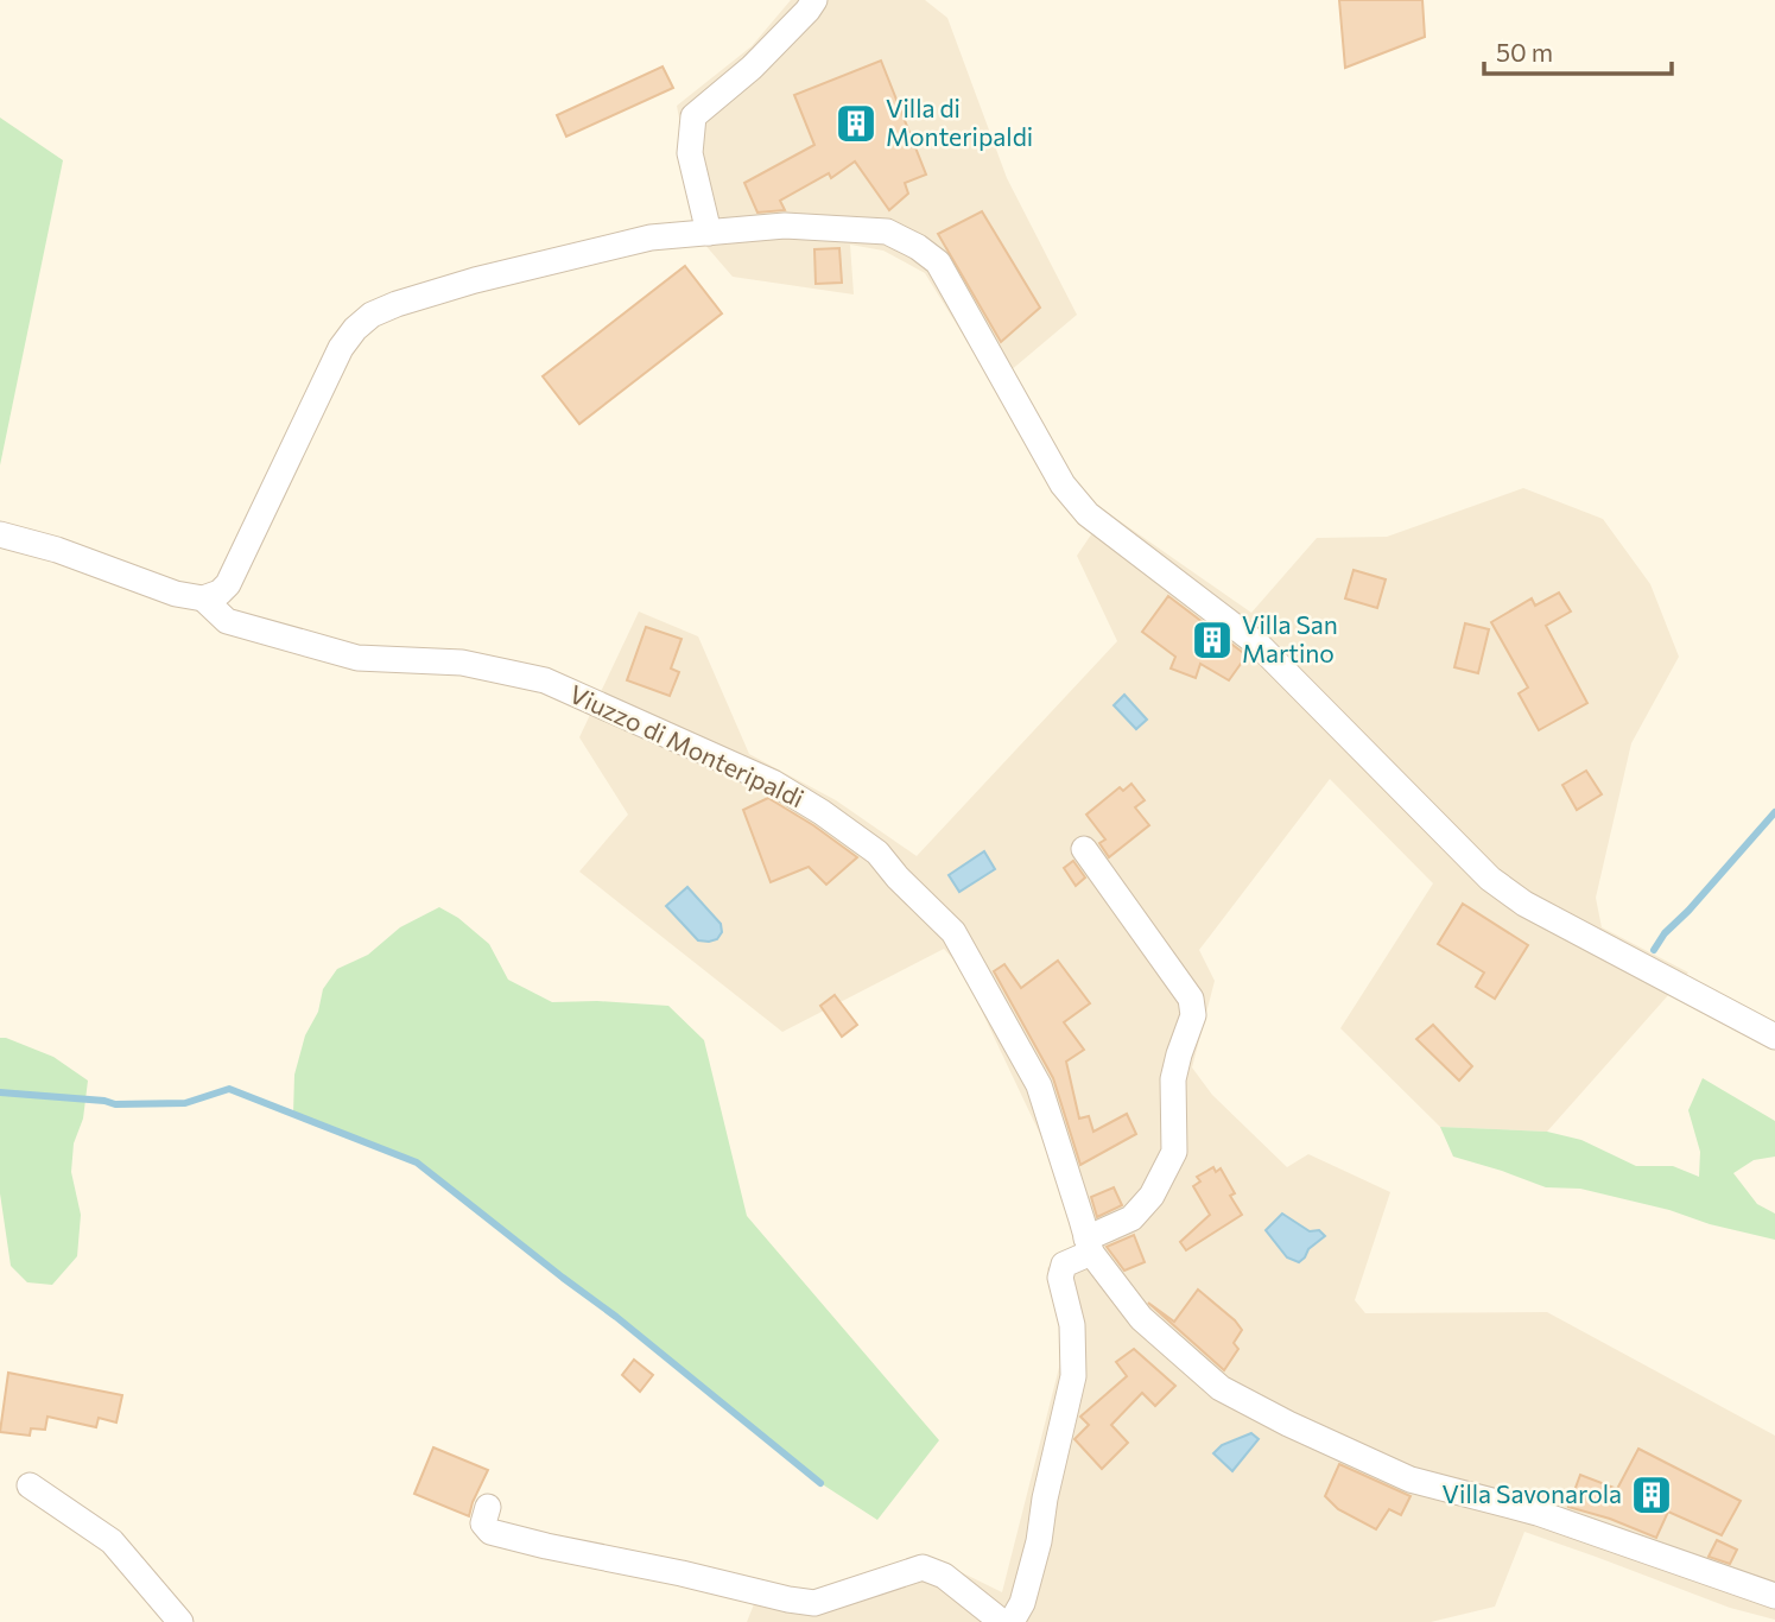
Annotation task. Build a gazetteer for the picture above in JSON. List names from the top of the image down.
{
  "streets": {
    "street": ["Viuzzo di Monteripaldi"]
  },
  "places": {
    "building": ["Villa di Monteripaldi", "Villa San Martino", "Villa Savonarola"]
  },
  "scale_bar": "50 m"
}
